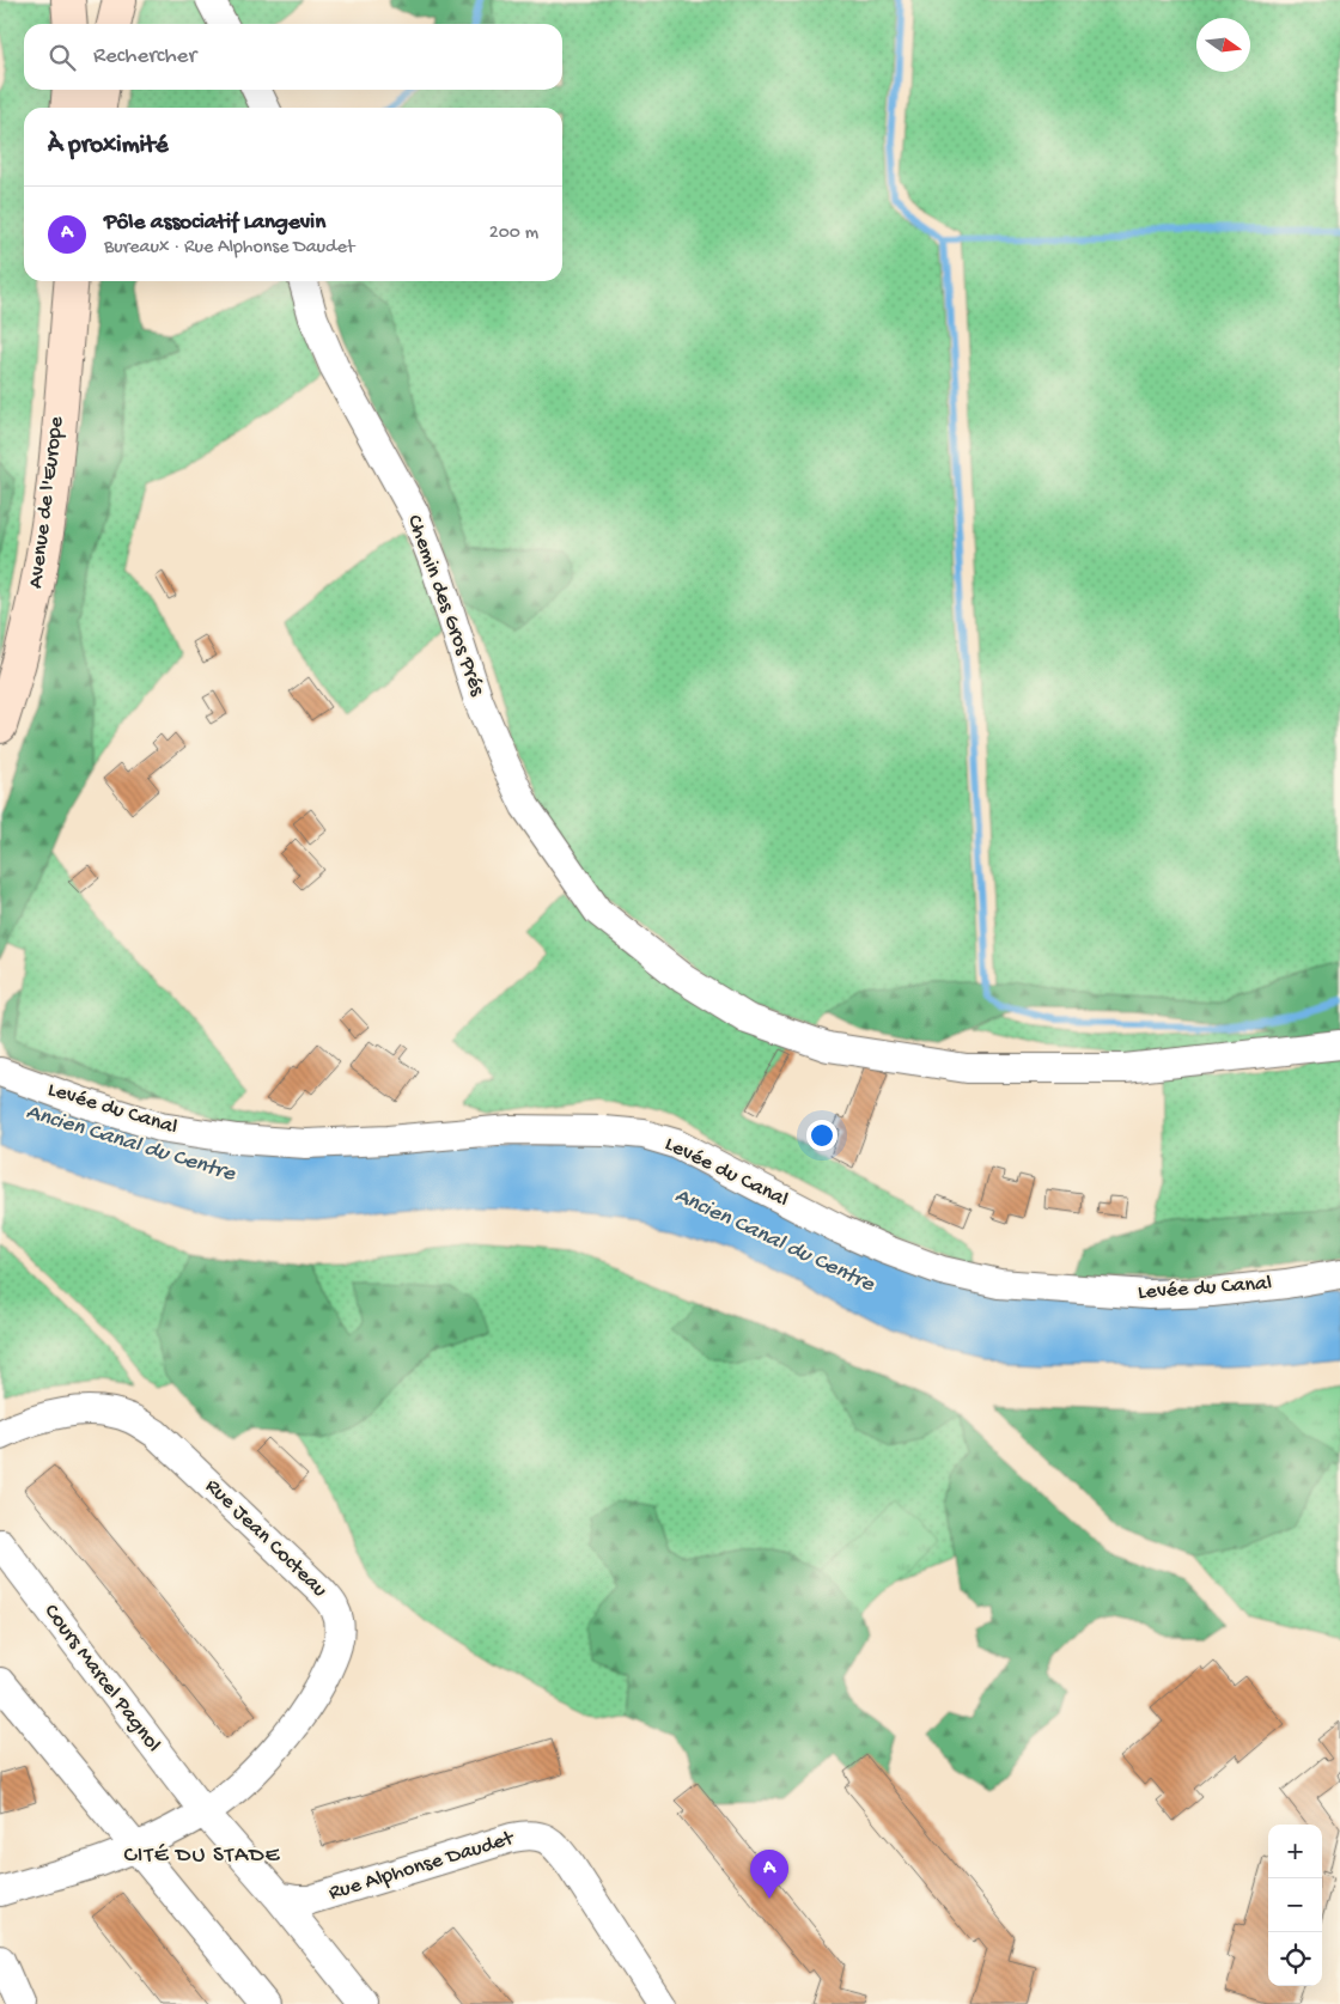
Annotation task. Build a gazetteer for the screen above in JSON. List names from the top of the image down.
{
  "streets": {
    "main road": ["Avenue de l'Europe"],
    "street": [
      "Chemin des Gros Prés",
      "Levée du Canal",
      "Rue Jean Cocteau",
      "Cours Marcel Pagnol",
      "Rue Alphonse Daudet"
    ]
  },
  "crossings": [
    ["Rue Jean Cocteau", "Cours Marcel Pagnol"]
  ],
  "districts": ["CITÉ DU STADE"],
  "water": ["Ancien Canal du Centre"],
  "north": "right",
  "page": {
    "search": "Rechercher",
    "heading": "À proximité",
    "list": [
      {
        "mark": "A",
        "name": "Pôle associatif Langevin",
        "note": "Bureaux · Rue Alphonse Daudet",
        "value": "200 m"
      }
    ],
    "map_buttons": ["+", "−"],
    "pins": "A"
  }
}
